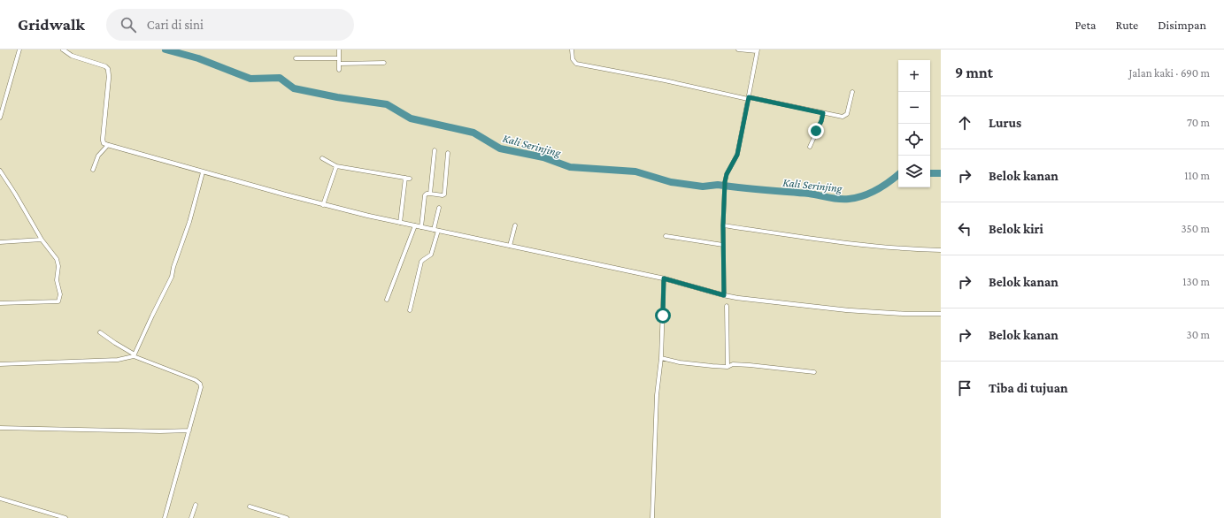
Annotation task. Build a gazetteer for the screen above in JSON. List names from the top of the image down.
{
  "water": ["Kali Serinjing"],
  "page": {
    "header": "Gridwalk",
    "search": "Cari di sini",
    "nav": ["Peta", "Rute", "Disimpan"],
    "heading": ["9 mnt", "Jalan kaki · 690 m"],
    "map_buttons": ["+", "−"],
    "list": [
      ["Lurus", "70 m"],
      ["Belok kanan", "110 m"],
      ["Belok kiri", "350 m"],
      ["Belok kanan", "130 m"],
      ["Belok kanan", "30 m"],
      "Tiba di tujuan"
    ]
  }
}
